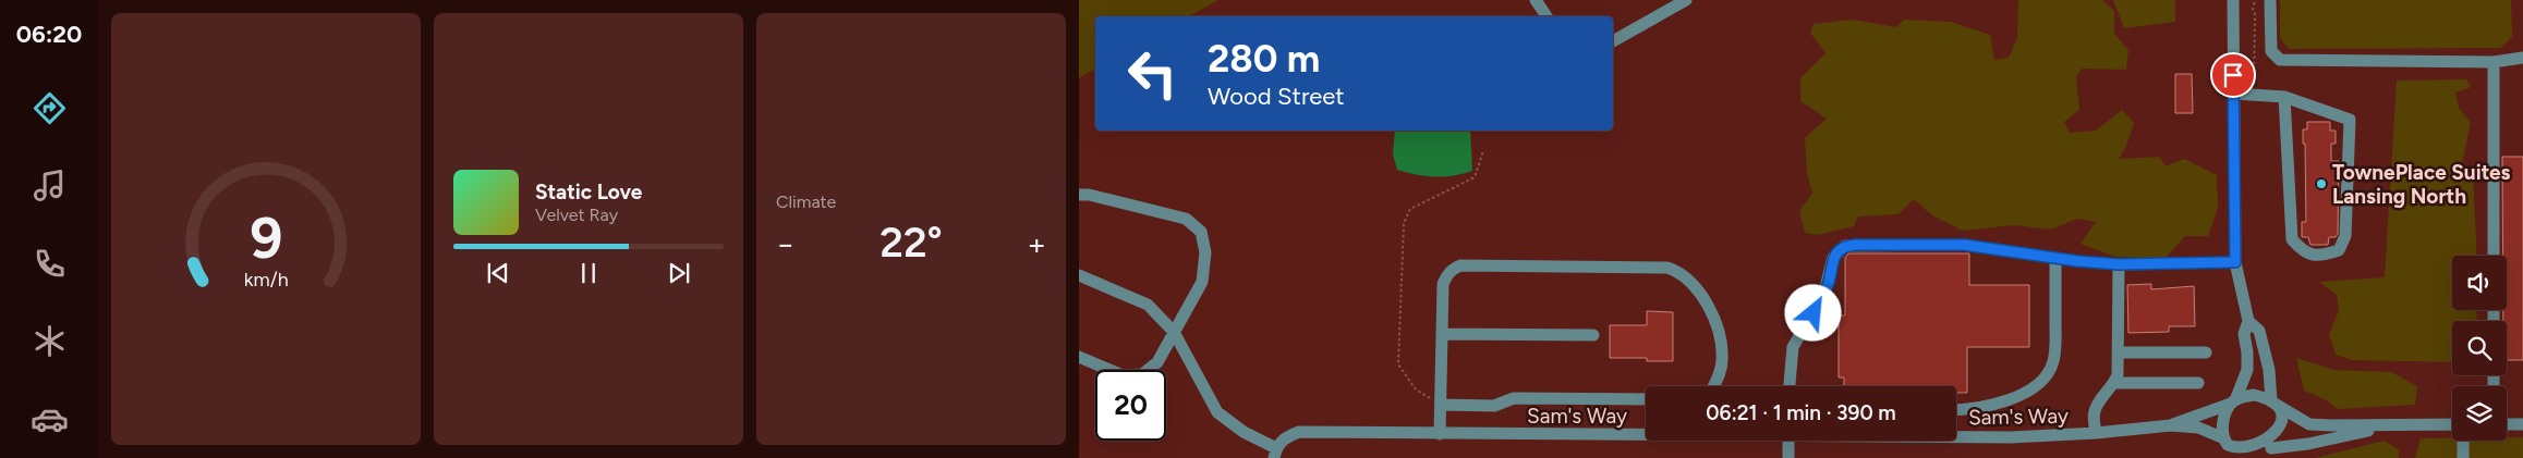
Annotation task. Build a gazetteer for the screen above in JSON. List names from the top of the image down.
{
  "streets": {
    "street": ["Sam's Way"]
  },
  "places": ["TownePlace Suites Lansing North"],
  "page": {
    "tabs": "06:20",
    "tile": "Climate",
    "turn": ["280 m", "Wood Street"],
    "song": ["Static Love", "Velvet Ray"],
    "heat": ["−", "22°", "+"],
    "limit": "20",
    "trip": "06:21 · 1 min · 390 m",
    "gauge": ["9", "km/h"]
  }
}
